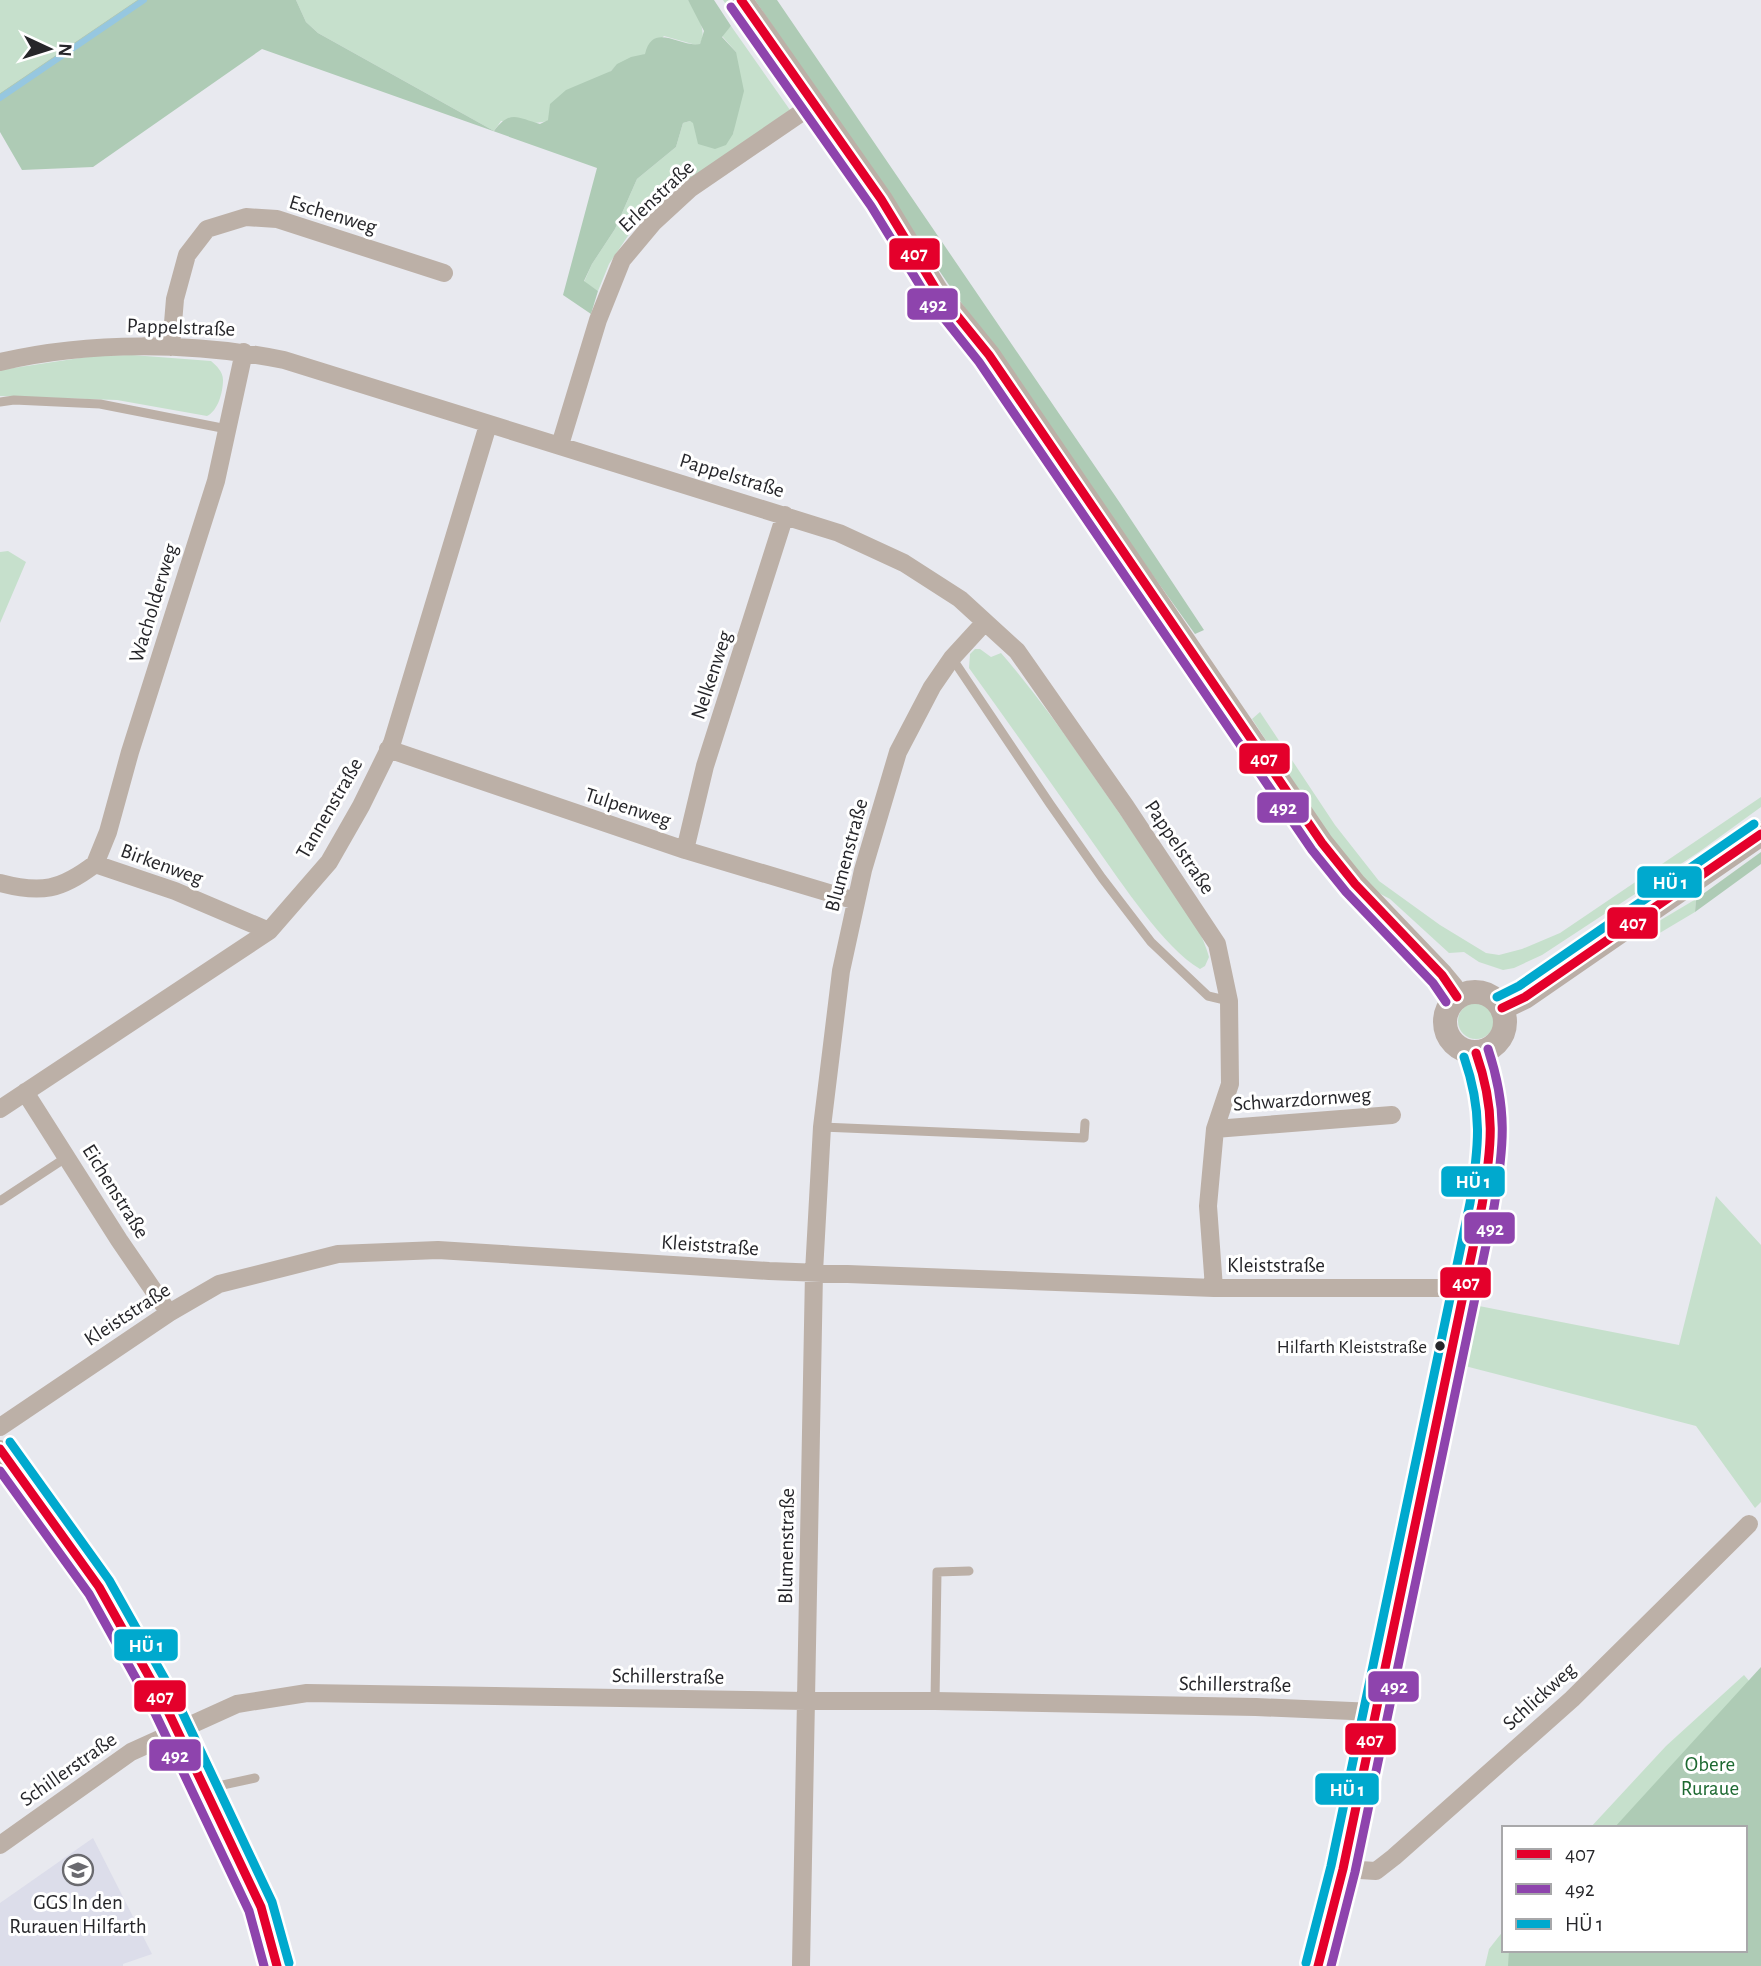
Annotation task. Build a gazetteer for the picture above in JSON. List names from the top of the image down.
{
  "streets": {
    "street": [
      "Erlenstraße",
      "Eschenweg",
      "Pappelstraße",
      "Wacholderweg",
      "Nelkenweg",
      "Tulpenweg",
      "Tannenstraße",
      "Blumenstraße",
      "Birkenweg",
      "Schwarzdornweg",
      "Eichenstraße",
      "Kleiststraße",
      "Schillerstraße",
      "Schlickweg"
    ]
  },
  "crossings": [
    ["Erlenstraße", "Pappelstraße"],
    ["Eschenweg", "Pappelstraße"],
    ["Pappelstraße", "Wacholderweg"],
    ["Pappelstraße", "Nelkenweg"],
    ["Pappelstraße", "Tannenstraße"],
    ["Pappelstraße", "Blumenstraße"],
    ["Pappelstraße", "Schwarzdornweg"],
    ["Pappelstraße", "Kleiststraße"],
    ["Wacholderweg", "Birkenweg"],
    ["Nelkenweg", "Tulpenweg"],
    ["Tulpenweg", "Tannenstraße"],
    ["Tulpenweg", "Blumenstraße"],
    ["Tannenstraße", "Birkenweg"],
    ["Tannenstraße", "Eichenstraße"],
    ["Blumenstraße", "Kleiststraße"],
    ["Blumenstraße", "Schillerstraße"],
    ["Eichenstraße", "Kleiststraße"]
  ],
  "parks": ["Obere Ruraue"],
  "places": {
    "other": ["Hilfarth Kleiststraße"],
    "school or university": ["GGS In den Rurauen Hilfarth"]
  },
  "lines": ["transit line 407", "transit line 492"],
  "legend": ["407", "492", "HÜ 1"],
  "north": "right"
}
